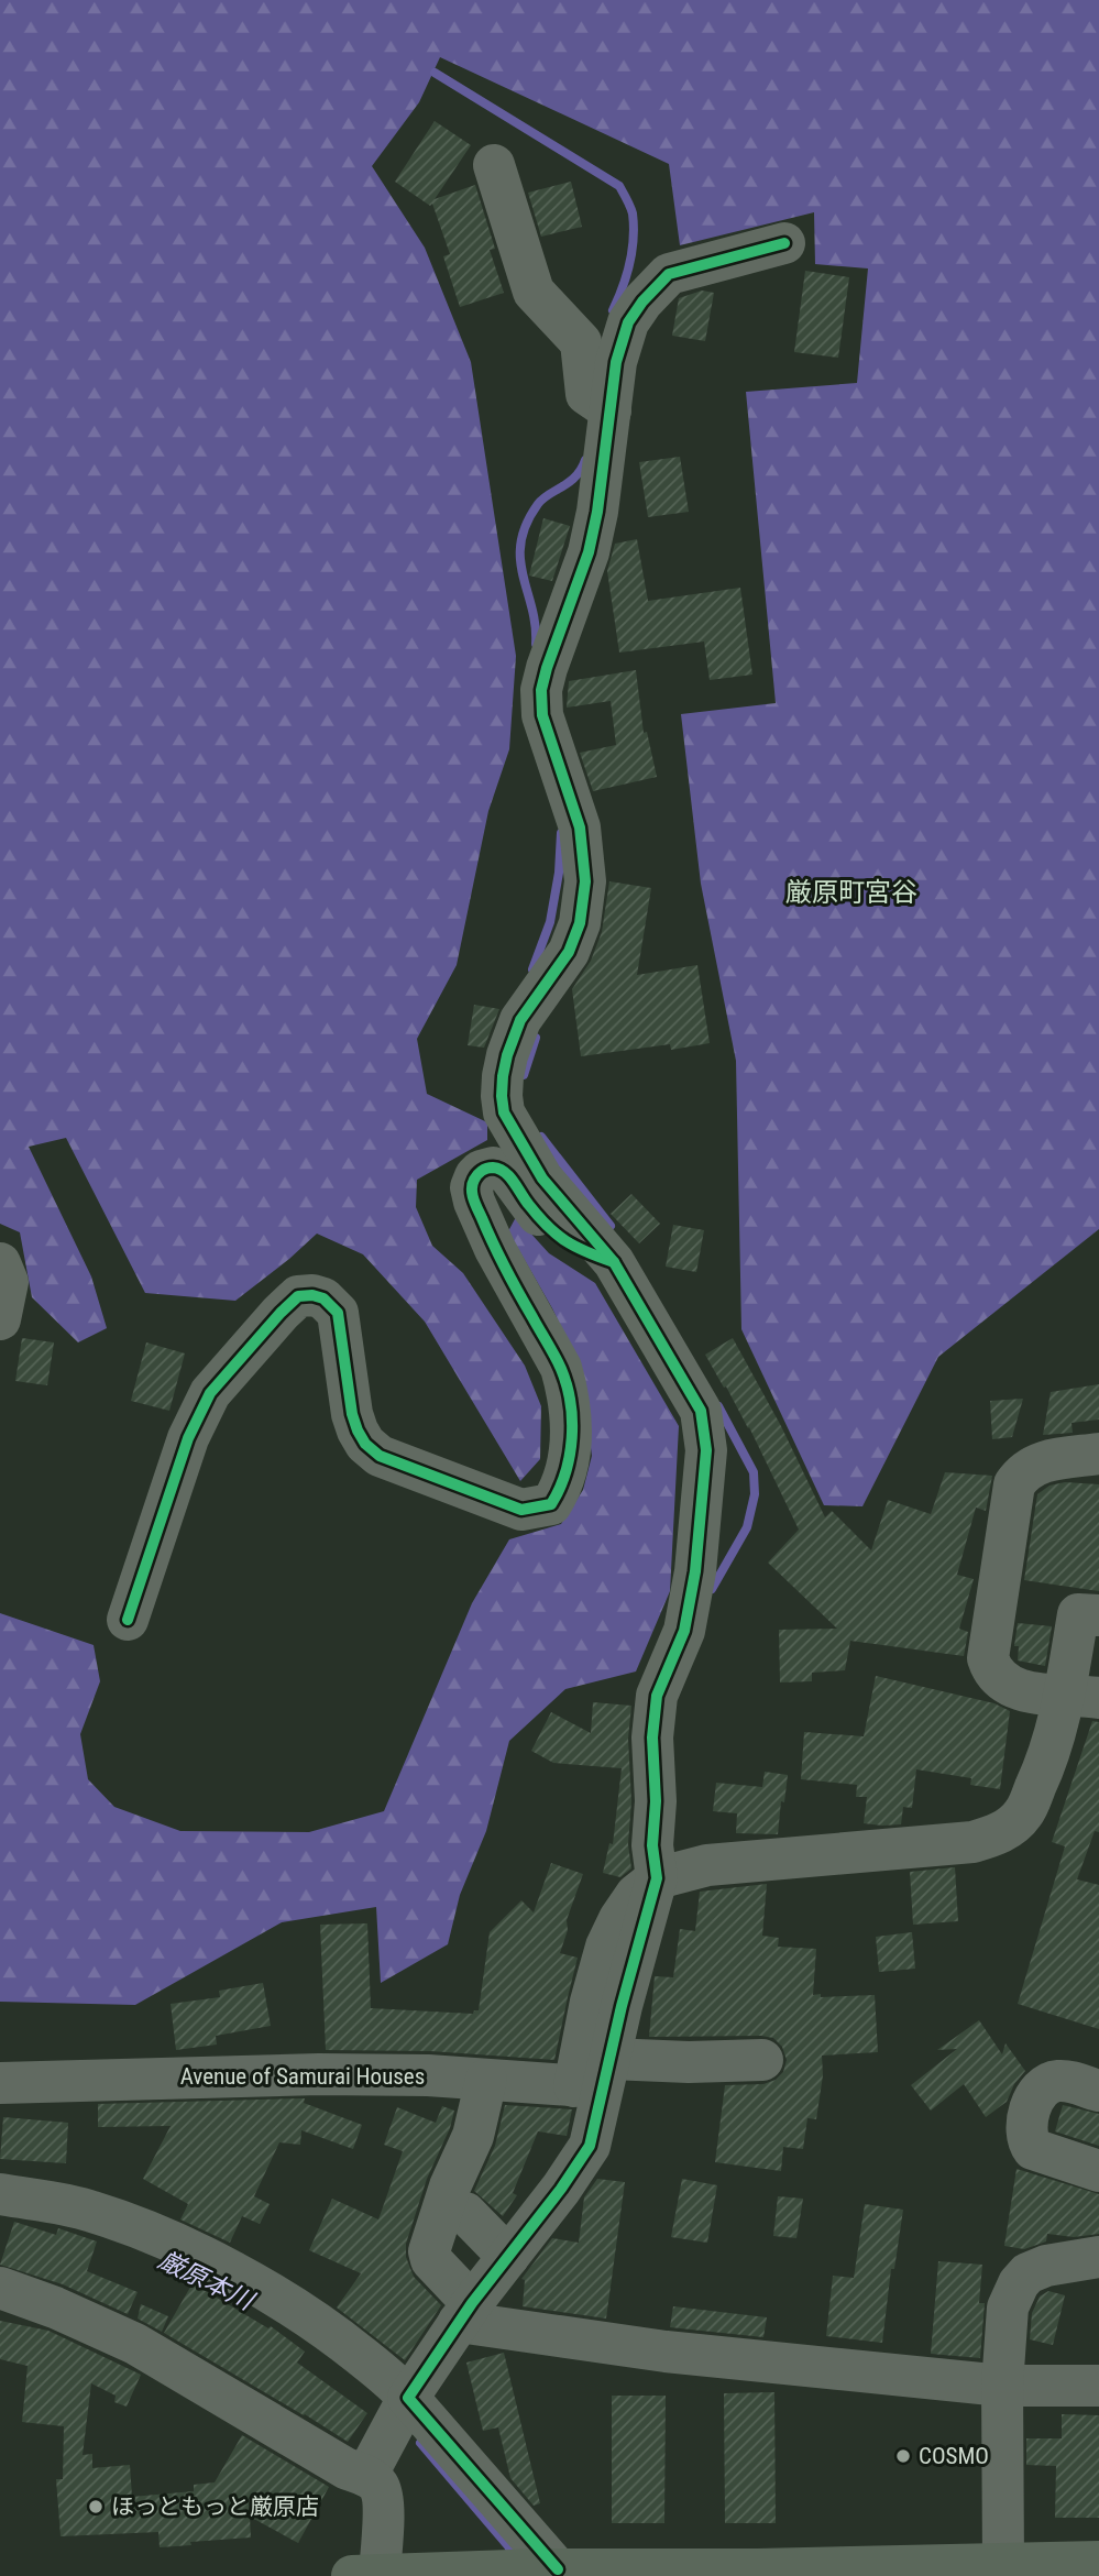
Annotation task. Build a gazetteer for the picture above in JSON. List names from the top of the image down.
{
  "streets": {
    "street": ["Avenue of Samurai Houses"]
  },
  "districts": ["厳原町宮谷"],
  "water": ["厳原本川"],
  "places": ["COSMO", "ほっともっと厳原店"]
}
